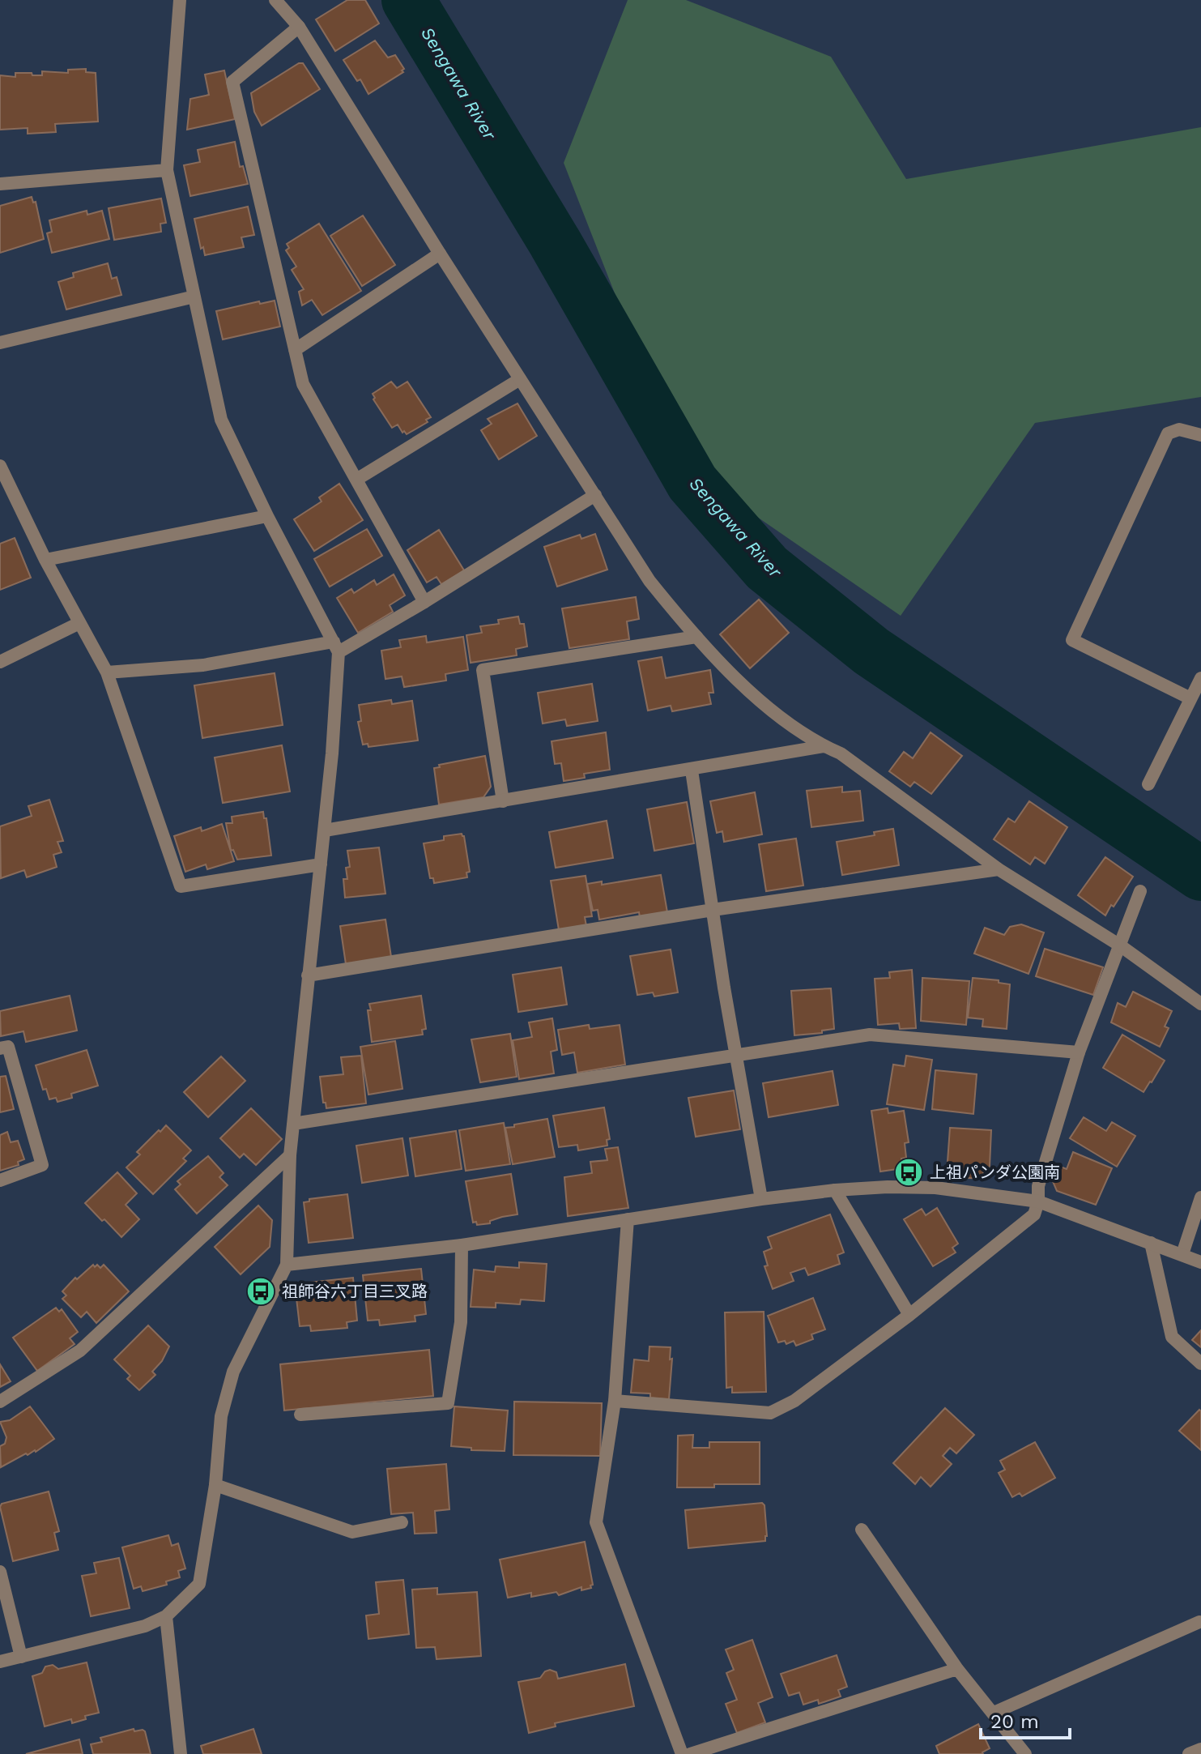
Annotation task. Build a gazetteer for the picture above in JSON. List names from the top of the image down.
{
  "water": ["Sengawa River"],
  "places": {
    "bus stop": ["上祖パンダ公園南", "祖師谷六丁目三叉路"]
  },
  "scale_bar": "20 m"
}
